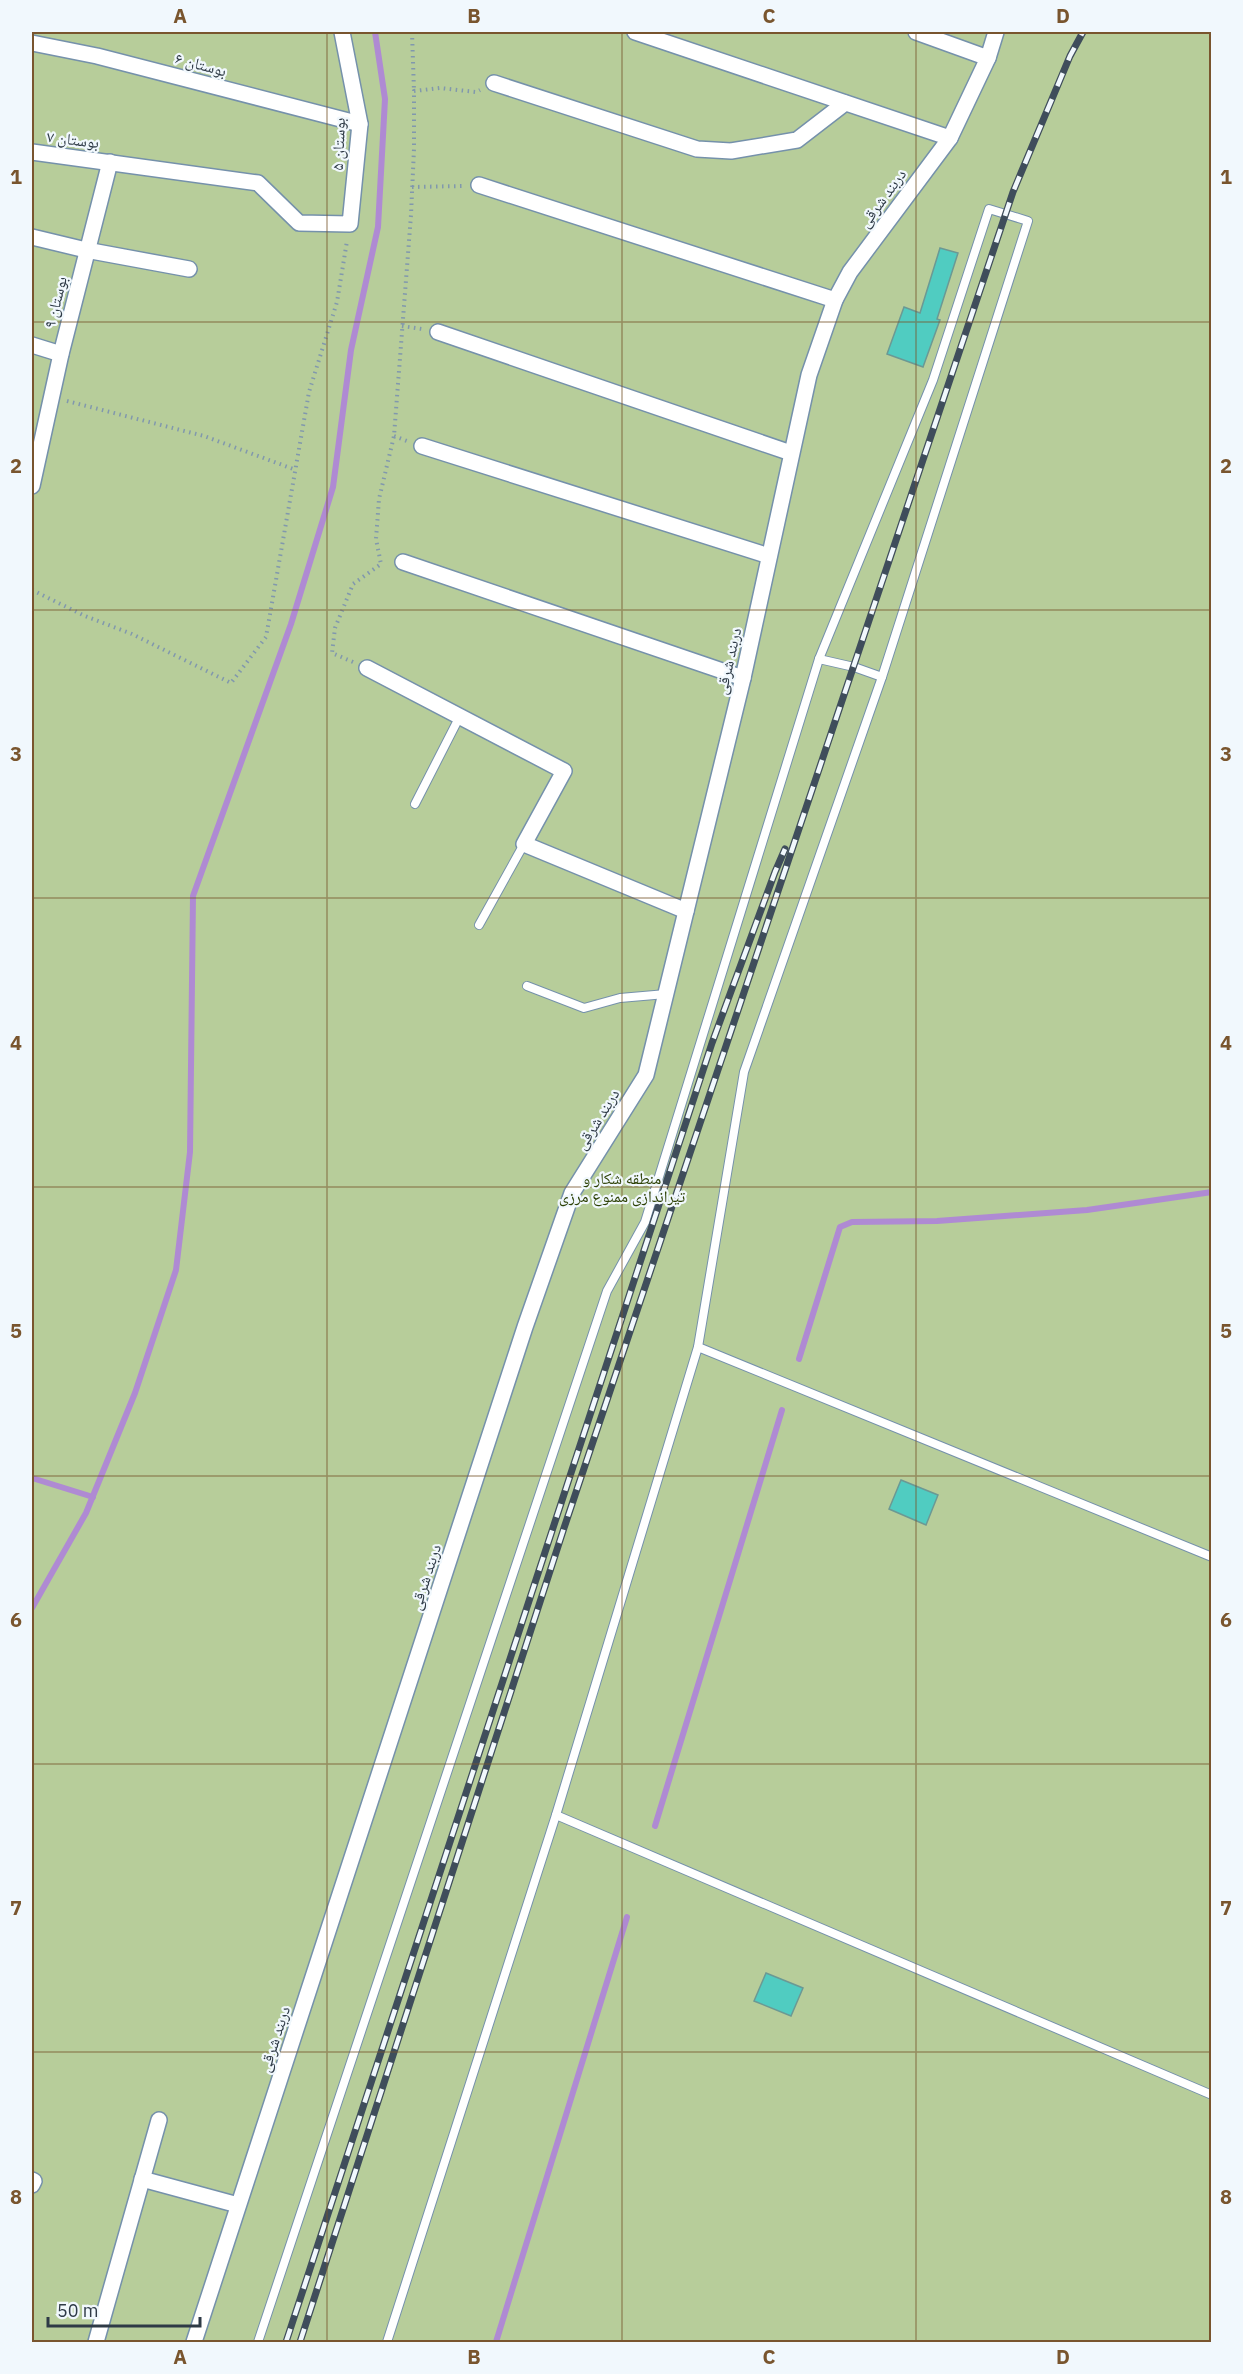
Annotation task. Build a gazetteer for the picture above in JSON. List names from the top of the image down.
{
  "streets": {
    "street": [
      "بوستان ۶",
      "بوستان ۷",
      "بوستان ۵",
      "دربند شرقی",
      "بوستان ۹"
    ]
  },
  "crossings": [
    ["بوستان ۶", "بوستان ۵"],
    ["بوستان ۷", "بوستان ۵"],
    ["بوستان ۷", "بوستان ۹"]
  ],
  "parks": ["منطقه شکار و تیراندازی ممنوع مرزی"],
  "scale_bar": "50 m",
  "grid": {
    "columns": [
      "A",
      "B",
      "C",
      "D"
    ],
    "rows": [
      "1",
      "2",
      "3",
      "4",
      "5",
      "6",
      "7",
      "8"
    ]
  }
}
